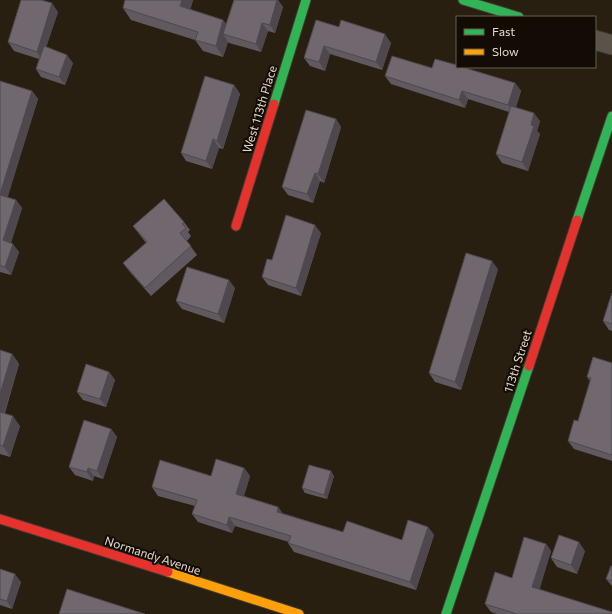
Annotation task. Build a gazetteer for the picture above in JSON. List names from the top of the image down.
{
  "streets": {
    "street": ["West 113th Place", "113th Street", "Normandy Avenue"]
  },
  "legend": ["Fast", "Slow"]
}
